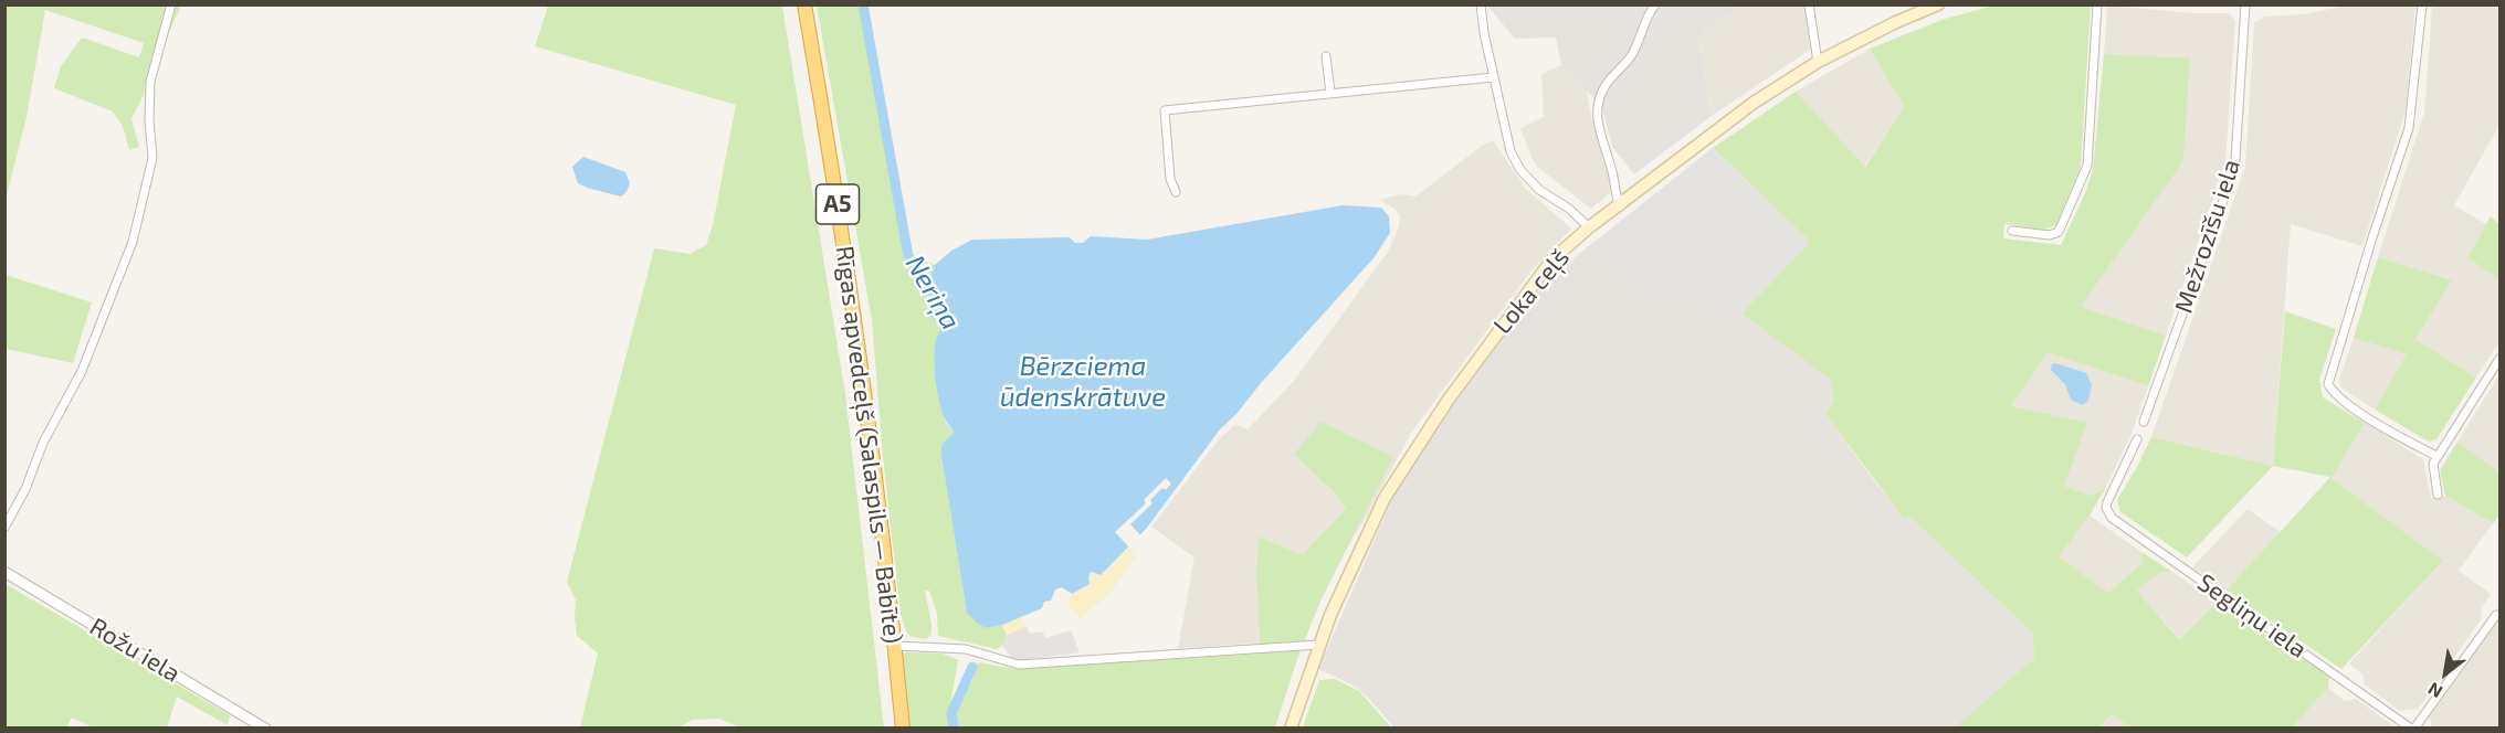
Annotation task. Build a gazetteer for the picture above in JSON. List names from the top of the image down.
{
  "streets": {
    "highway": ["A5", "Rīgas apvedceļš (Salaspils — Babīte)"],
    "main road": ["Loka ceļš"],
    "street": ["Mežrozīšu iela", "Segliņu iela", "Rožu iela"]
  },
  "water": ["Neriņa", "Bērzciema ūdenskrātuve"],
  "north": "bottom left"
}
